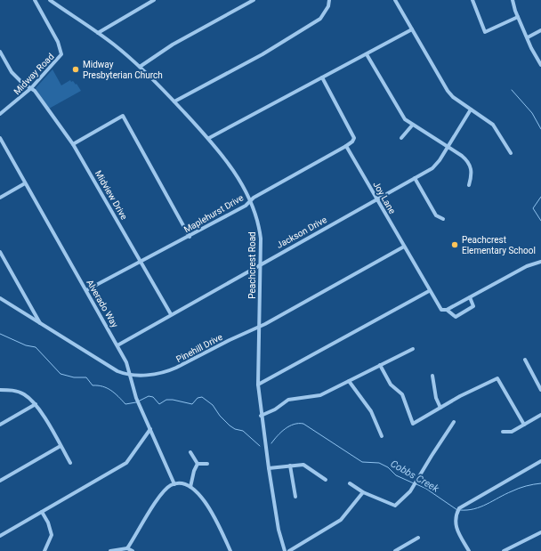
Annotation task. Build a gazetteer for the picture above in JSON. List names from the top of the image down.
{
  "streets": {
    "street": [
      "Midway Road",
      "Midview Drive",
      "Joy Lane",
      "Maplehurst Drive",
      "Jackson Drive",
      "Peachcrest Road",
      "Alverado Way",
      "Pinehill Drive"
    ]
  },
  "crossings": [
    ["Midway Road", "Midview Drive"],
    ["Midview Drive", "Maplehurst Drive"],
    ["Midview Drive", "Jackson Drive"],
    ["Joy Lane", "Maplehurst Drive"],
    ["Joy Lane", "Jackson Drive"],
    ["Joy Lane", "Pinehill Drive"],
    ["Maplehurst Drive", "Peachcrest Road"],
    ["Maplehurst Drive", "Alverado Way"],
    ["Jackson Drive", "Peachcrest Road"],
    ["Jackson Drive", "Alverado Way"],
    ["Peachcrest Road", "Pinehill Drive"],
    ["Alverado Way", "Pinehill Drive"]
  ],
  "water": ["Cobbs Creek"],
  "places": ["Midway Presbyterian Church", "Peachcrest Elementary School"]
}
